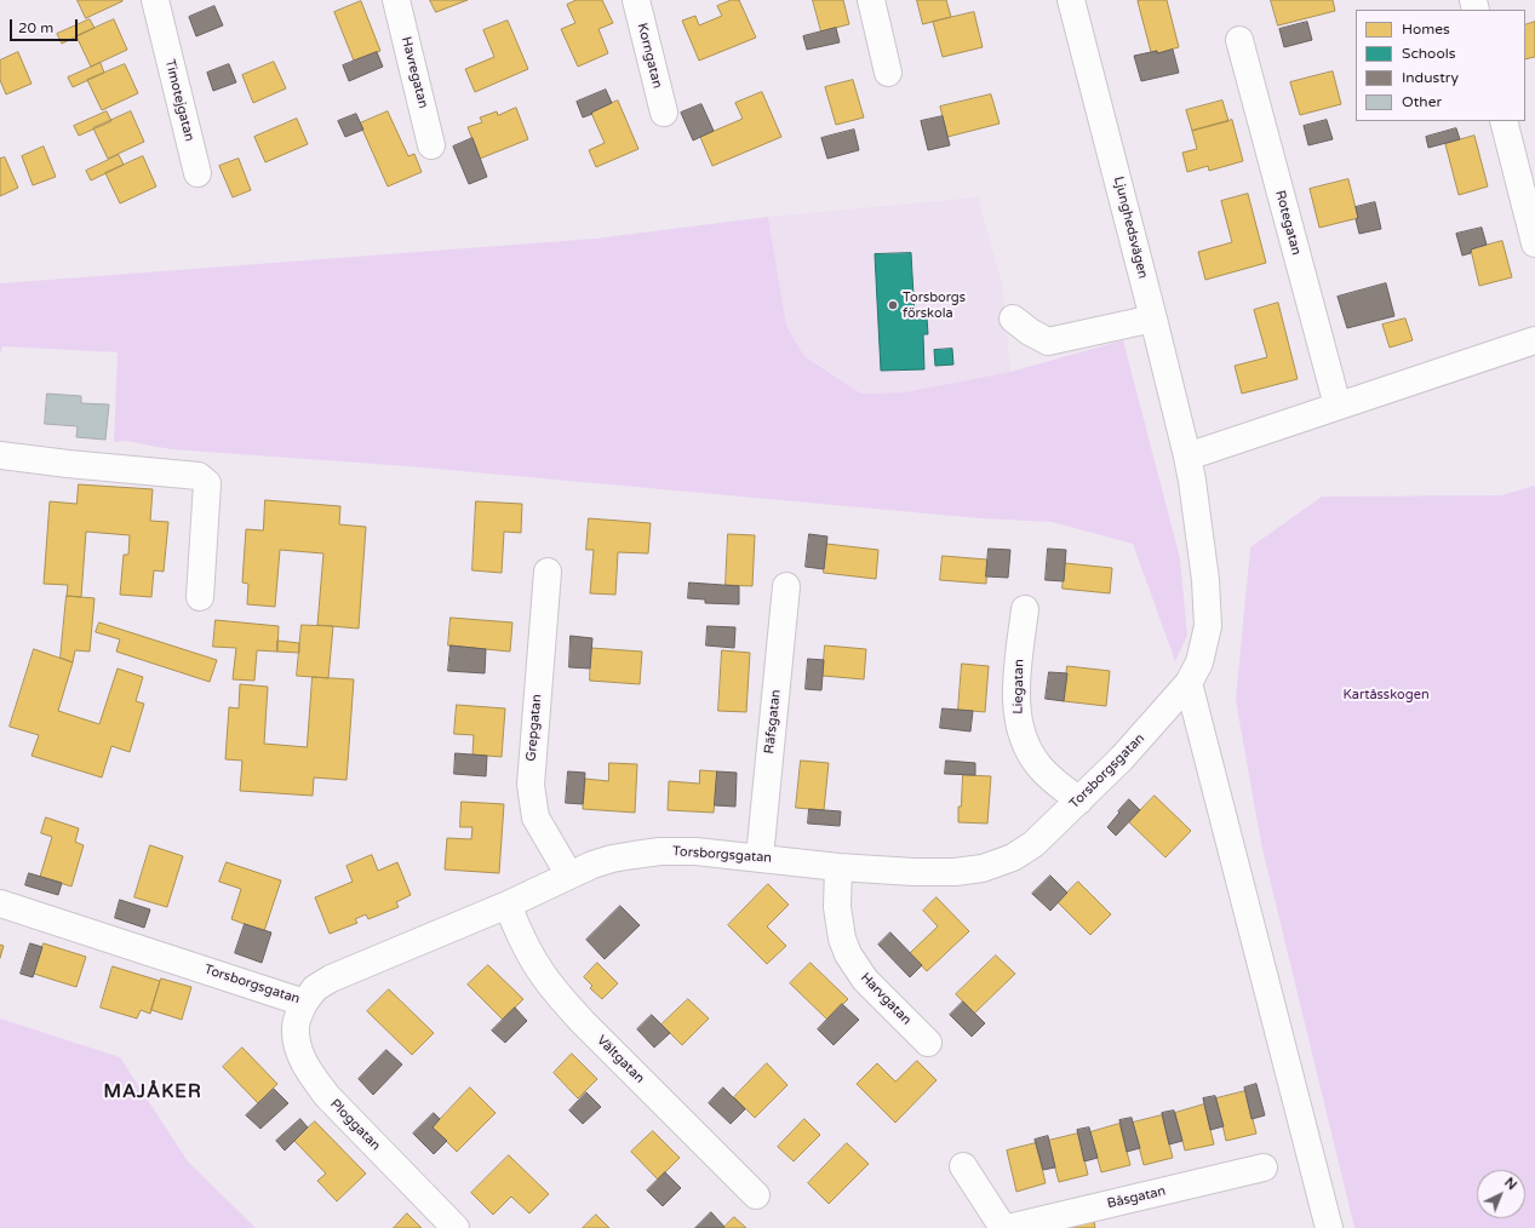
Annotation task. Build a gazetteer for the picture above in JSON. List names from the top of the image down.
{
  "streets": {
    "street": [
      "Korngatan",
      "Havregatan",
      "Timotejgatan",
      "Rotegatan",
      "Ljunghedsvägen",
      "Liegatan",
      "Räfsgatan",
      "Grepgatan",
      "Torsborgsgatan",
      "Harvgatan",
      "Vältgatan",
      "Ploggatan",
      "Båsgatan"
    ]
  },
  "crossings": [
    ["Ljunghedsvägen", "Torsborgsgatan"],
    ["Liegatan", "Torsborgsgatan"],
    ["Räfsgatan", "Torsborgsgatan"],
    ["Grepgatan", "Torsborgsgatan"],
    ["Torsborgsgatan", "Harvgatan"],
    ["Torsborgsgatan", "Vältgatan"],
    ["Torsborgsgatan", "Ploggatan"]
  ],
  "districts": ["MAJÅKER"],
  "parks": ["Kartåsskogen"],
  "places": ["Torsborgs förskola"],
  "legend": [
    "Homes",
    "Schools",
    "Industry",
    "Other"
  ],
  "scale_bar": "20 m",
  "north": "top right"
}
